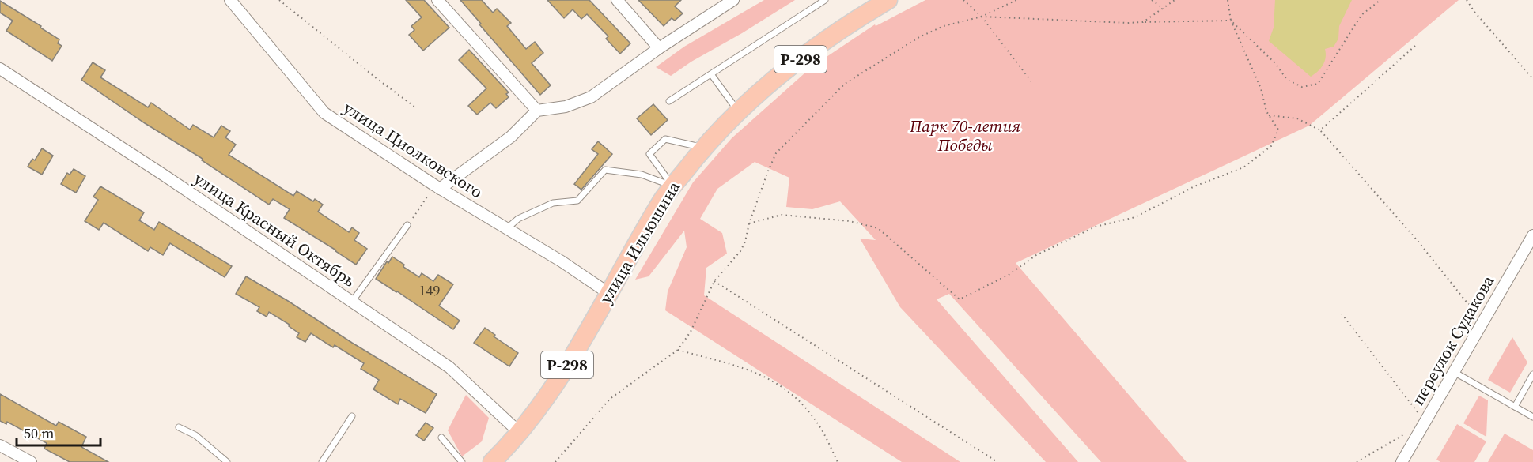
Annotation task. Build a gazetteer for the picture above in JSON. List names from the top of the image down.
{
  "streets": {
    "highway": ["Р-298", "улица Ильюшина"],
    "street": ["улица Циолковского", "улица Красный Октябрь", "переулок Судакова"]
  },
  "crossings": [
    ["улица Циолковского", "улица Ильюшина"],
    ["улица Красный Октябрь", "улица Ильюшина"]
  ],
  "parks": ["Парк 70-летия Победы"],
  "house_numbers": ["149"],
  "scale_bar": "50 m"
}
